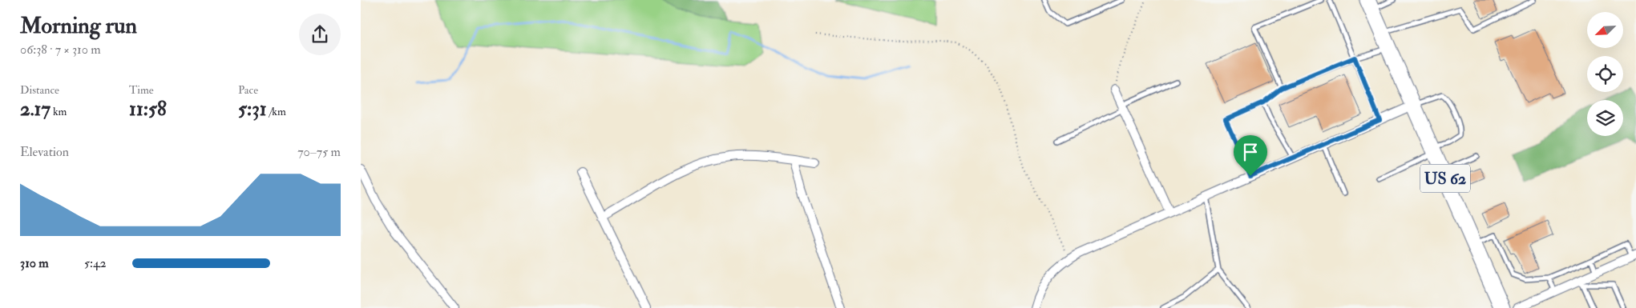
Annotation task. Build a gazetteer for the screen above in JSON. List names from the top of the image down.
{
  "streets": {
    "highway": ["US 62"]
  },
  "north": "bottom left",
  "page": {
    "heading": ["Morning run", "06:38 · 7 × 310 m"],
    "stats": [
      ["Distance", "2.17 km"],
      ["Time", "11:58"],
      ["Pace", "5:31 /km"]
    ],
    "chart": ["Elevation", "70–75 m"],
    "list": [
      {
        "name": "310 m",
        "note": "5:42"
      }
    ]
  }
}
